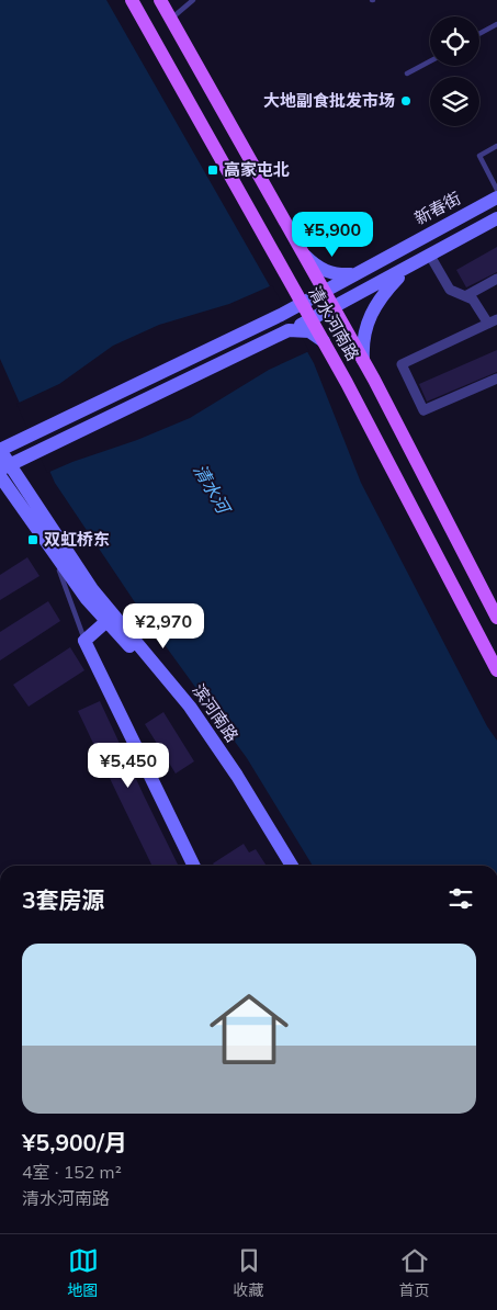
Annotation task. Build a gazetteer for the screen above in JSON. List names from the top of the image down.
{
  "streets": {
    "main road": ["新春街", "清水河南路", "滨河南路"]
  },
  "crossings": [
    ["新春街", "清水河南路"],
    ["新春街", "滨河南路"]
  ],
  "water": ["清水河"],
  "places": {
    "other": ["大地副食批发市场"],
    "transit": ["高家屯北", "双虹桥东"]
  },
  "page": {
    "price": ["¥5,900", "¥2,970", "¥5,450"],
    "heading": "3套房源",
    "list": [
      {
        "name": "¥5,900/月",
        "note": "4室 · 152 m² · 清水河南路"
      }
    ],
    "tabs": ["地图", "收藏", "首页"]
  }
}
